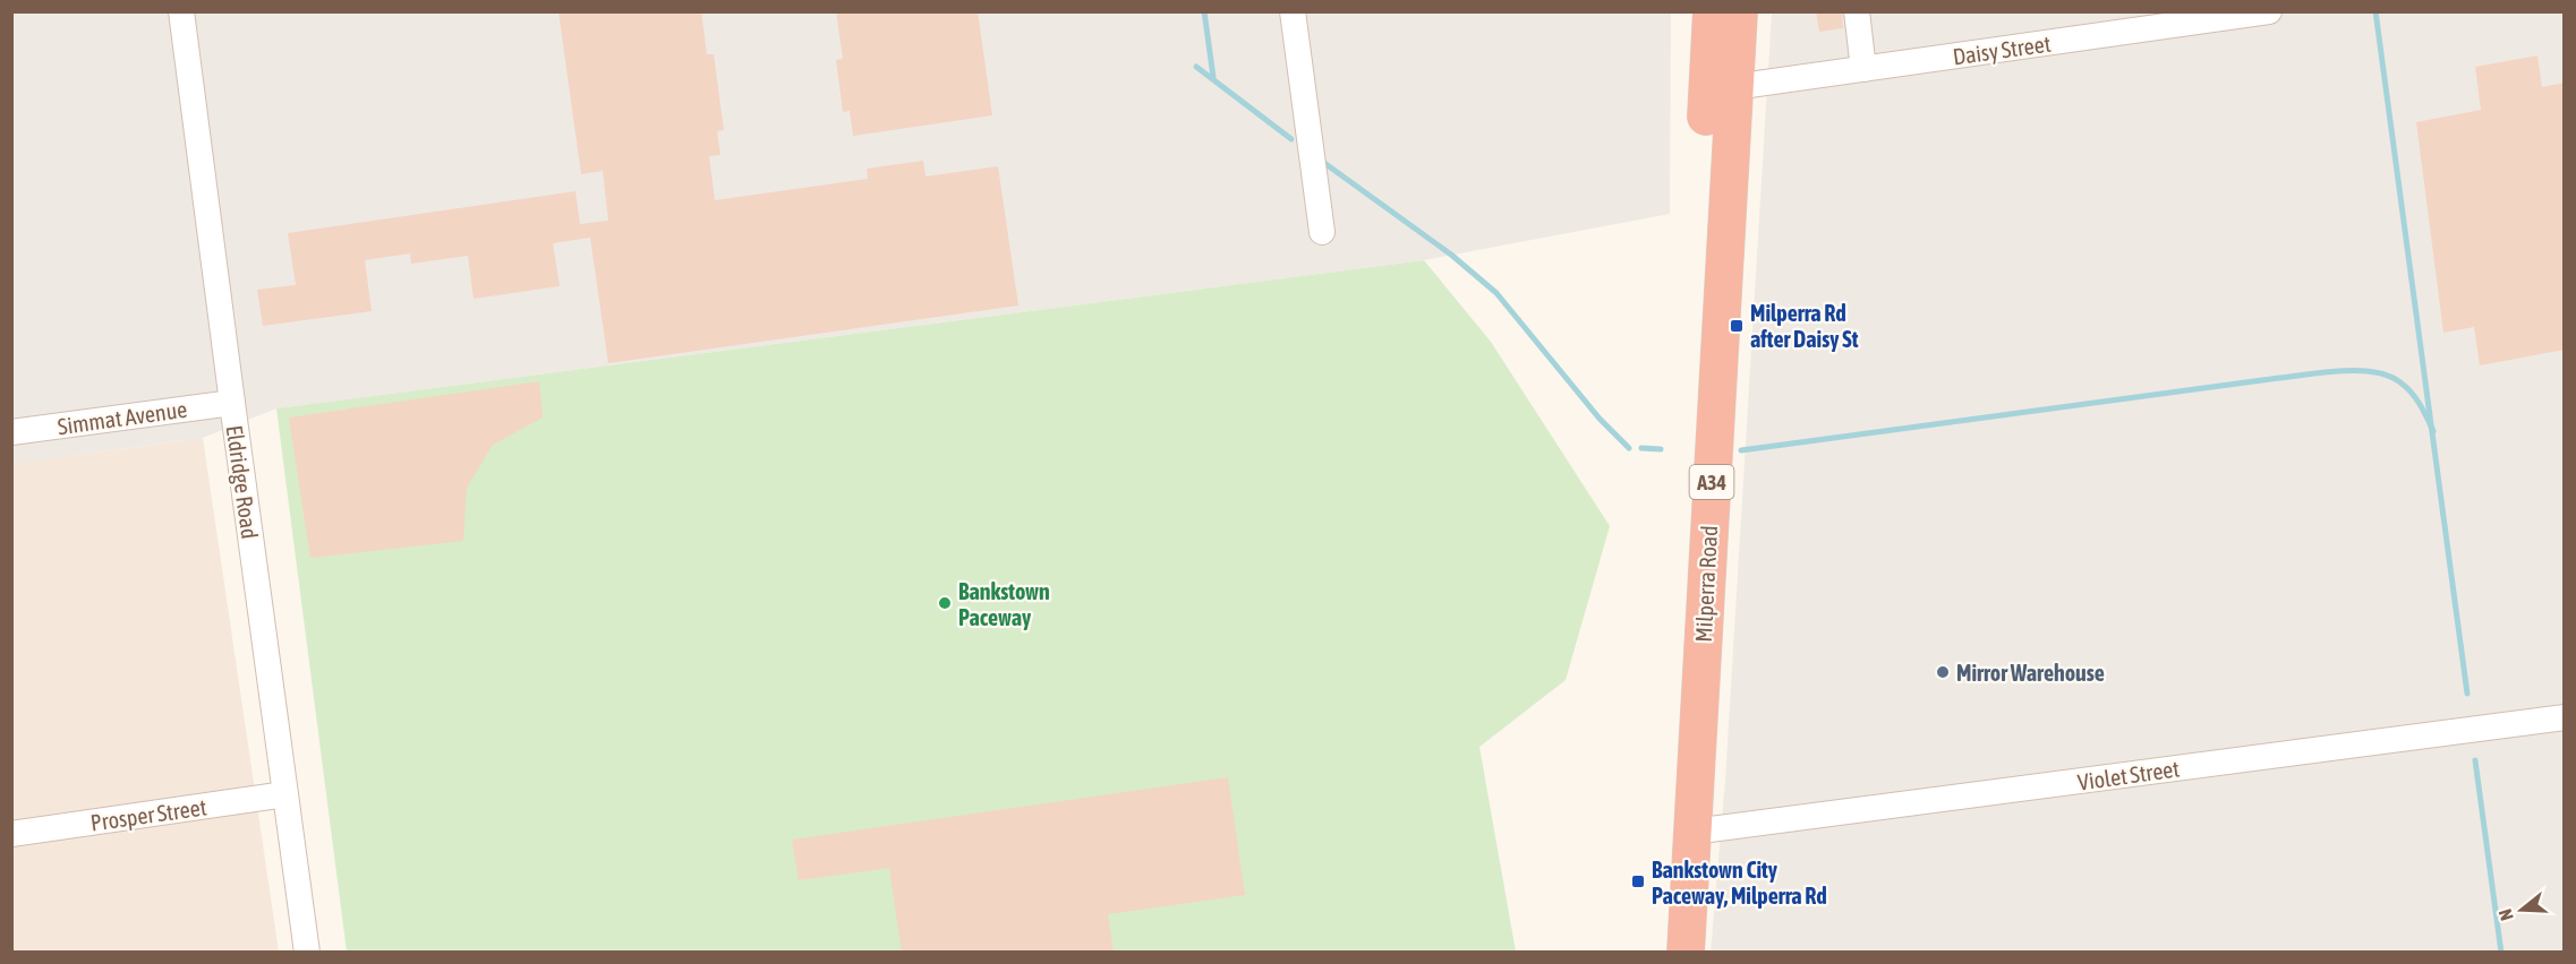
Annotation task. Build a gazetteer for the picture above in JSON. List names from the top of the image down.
{
  "streets": {
    "highway": ["A34", "Milperra Road"],
    "street": [
      "Daisy Street",
      "Simmat Avenue",
      "Eldridge Road",
      "Violet Street",
      "Prosper Street"
    ]
  },
  "crossings": [
    ["Daisy Street", "Milperra Road"],
    ["Simmat Avenue", "Eldridge Road"],
    ["Eldridge Road", "Prosper Street"],
    ["Milperra Road", "Violet Street"]
  ],
  "places": {
    "transit": ["Milperra Rd after Daisy St", "Bankstown City Paceway, Milperra Rd"],
    "other": ["Bankstown Paceway", "Mirror Warehouse"]
  },
  "north": "left"
}
